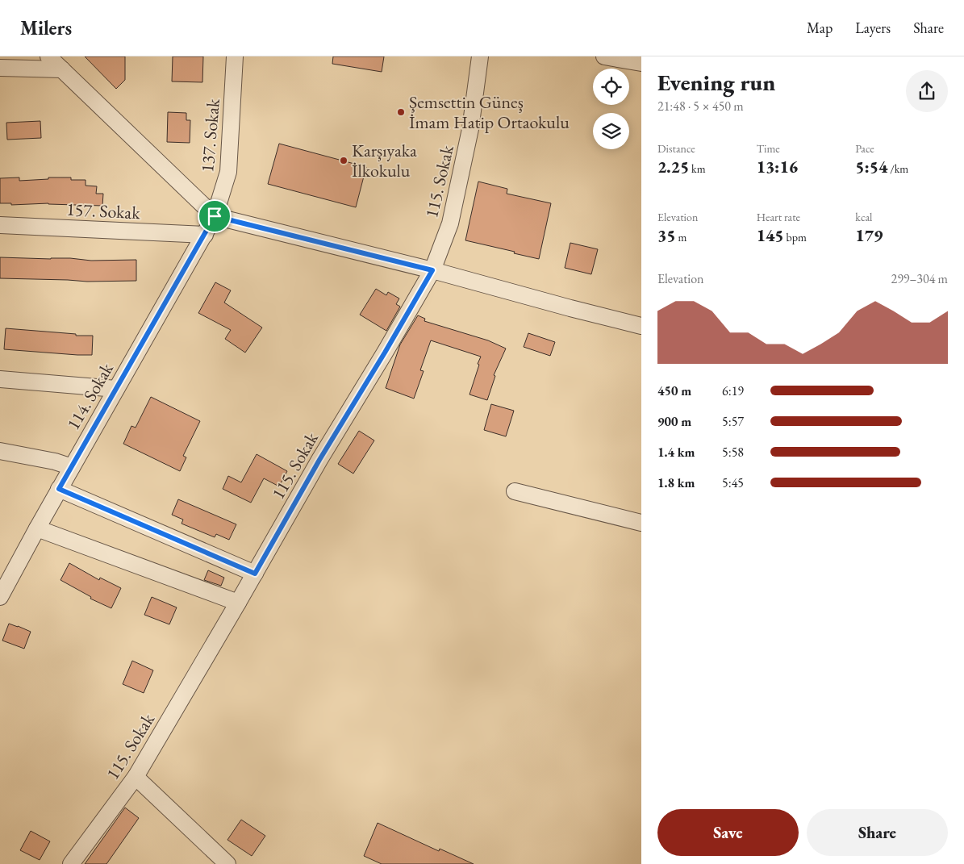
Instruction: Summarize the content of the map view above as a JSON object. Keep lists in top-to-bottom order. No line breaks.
{"streets":{"street":["137. Sokak","115. Sokak","157. Sokak","114. Sokak"]},"crossings":[["137. Sokak","114. Sokak"],["157. Sokak","114. Sokak"]],"places":["Şemsettin Güneş İmam Hatip Ortaokulu","Karşıyaka İlkokulu"],"page":{"header":"Milers","nav":["Map","Layers","Share"],"heading":["Evening run","21:48 · 5 × 450 m"],"stats":[["Distance","2.25 km"],["Time","13:16"],["Pace","5:54 /km"],["Elevation","35 m"],["Heart rate","145 bpm"],["kcal","179"]],"chart":["Elevation","299–304 m"],"list":[{"name":"450 m","note":"6:19"},{"name":"900 m","note":"5:57"},{"name":"1.4 km","note":"5:58"},{"name":"1.8 km","note":"5:45"}],"buttons":["Save","Share"]}}
